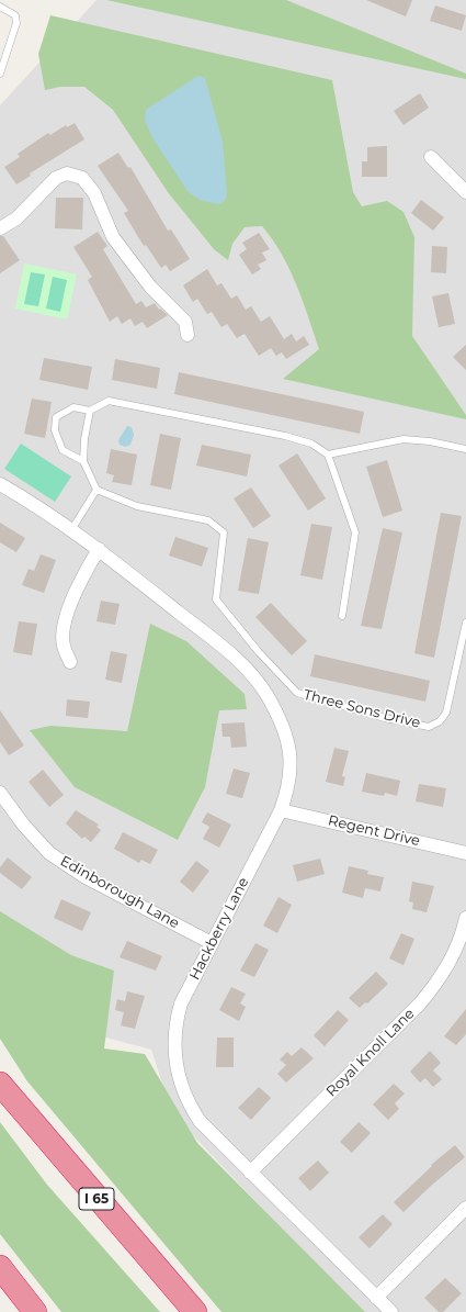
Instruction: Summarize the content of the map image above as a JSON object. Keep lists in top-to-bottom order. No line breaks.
{"streets":{"highway":["I 65"],"street":["Regent Drive","Edinborough Lane","Hackberry Lane","Royal Knoll Lane"],"lane":["Three Sons Drive"]},"crossings":[["Regent Drive","Hackberry Lane"],["Edinborough Lane","Hackberry Lane"],["Hackberry Lane","Royal Knoll Lane"]]}
